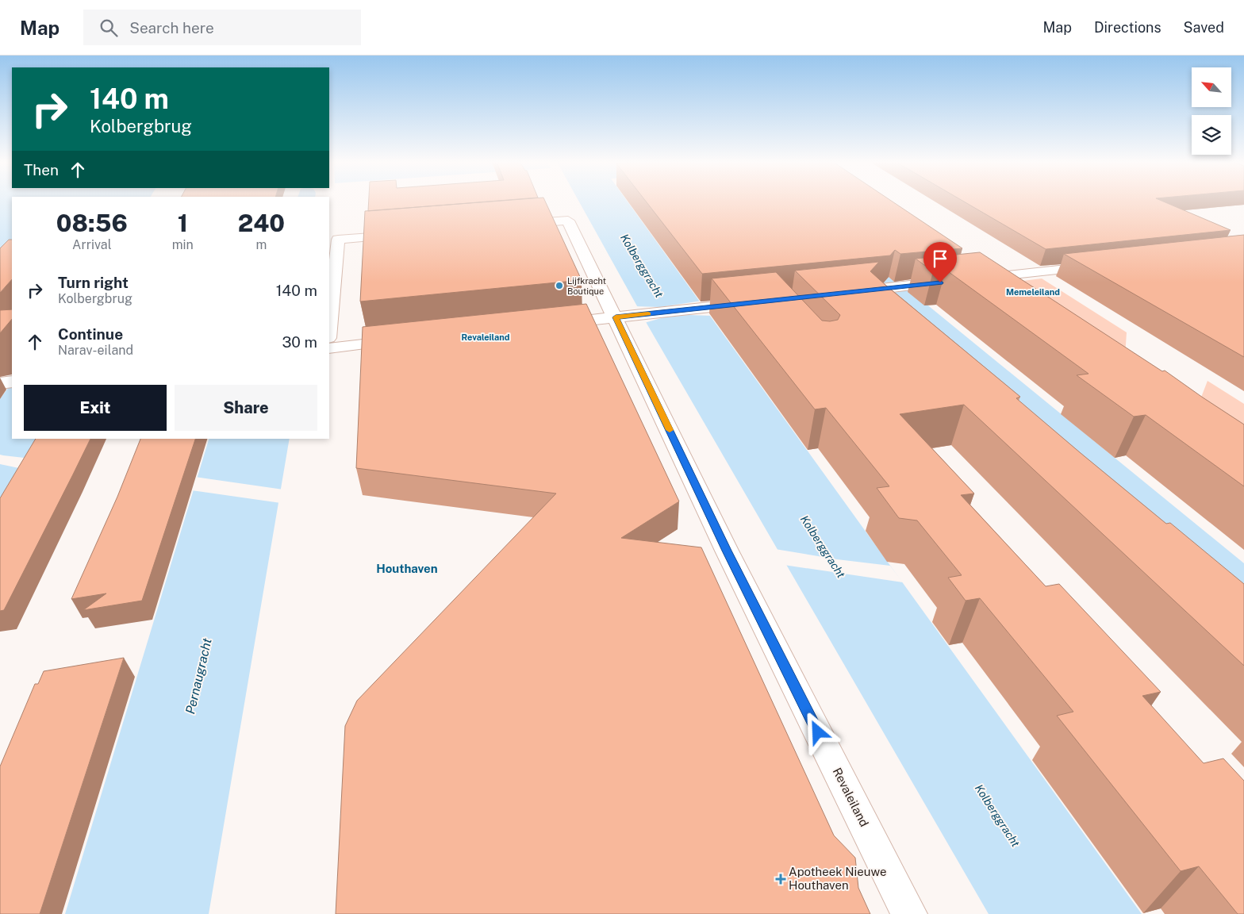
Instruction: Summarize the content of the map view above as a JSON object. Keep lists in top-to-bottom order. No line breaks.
{"streets":{"street":["Revaleiland"]},"districts":["Memeleiland","Revaleiland","Houthaven"],"water":["Kolberggracht","Pernaugracht"],"places":{"other":["Lijfkracht Boutique"],"health":["Apotheek Nieuwe Houthaven"]},"north":"top left","page":{"header":"Map","search":"Search here","nav":["Map","Directions","Saved"],"turn":["140 m","Kolbergbrug"],"then":"Then","eta":["08:56","Arrival","1","min","240","m"],"list":[{"name":"Turn right","note":"Kolbergbrug","value":"140 m"},{"name":"Continue","note":"Narav-eiland","value":"30 m"}],"buttons":["Exit","Share"]}}
